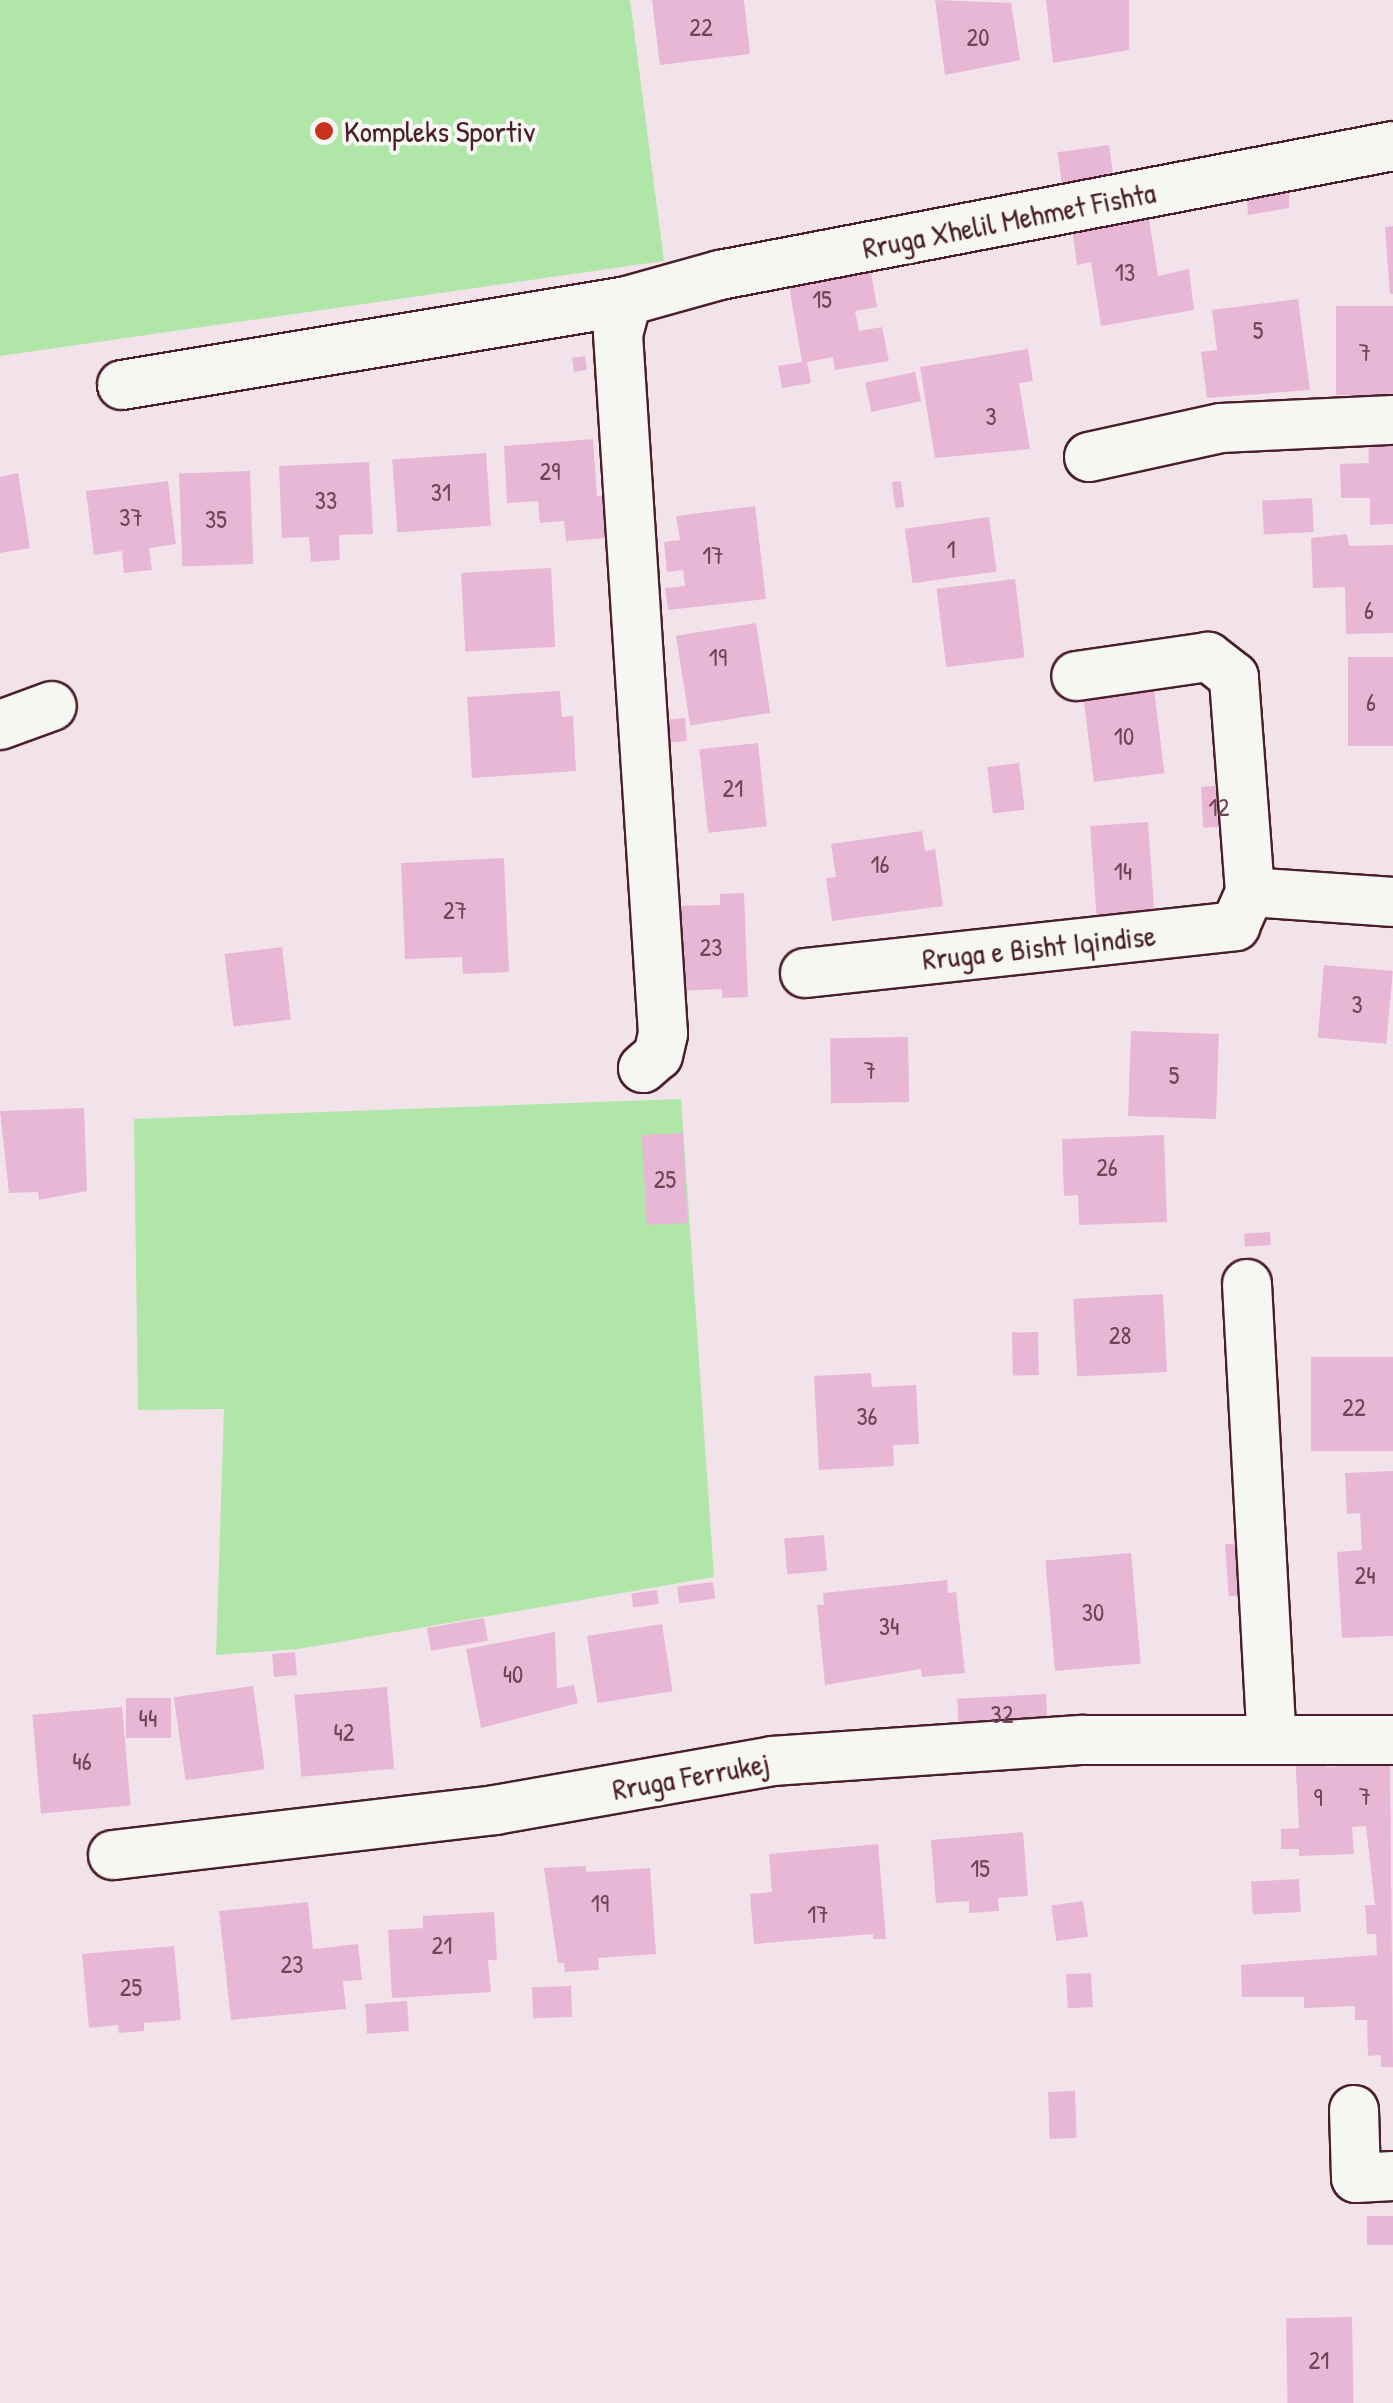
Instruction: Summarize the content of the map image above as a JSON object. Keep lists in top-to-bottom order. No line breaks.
{"streets":{"street":["Rruga Xhelil Mehmet Fishta","Rruga e Bisht Iqindise","Rruga Ferrukej"]},"places":["Kompleks Sportiv"],"house_numbers":["22","20","13","15","5","7","3","29","31","33","37","35","1","17","6","19","6","10","21","12","16","14","27","23","3","7","5","26","25","28","22","36","24","30","34","40","32","44","42","46","7","9","15","19","17","21","23","25","21"]}
